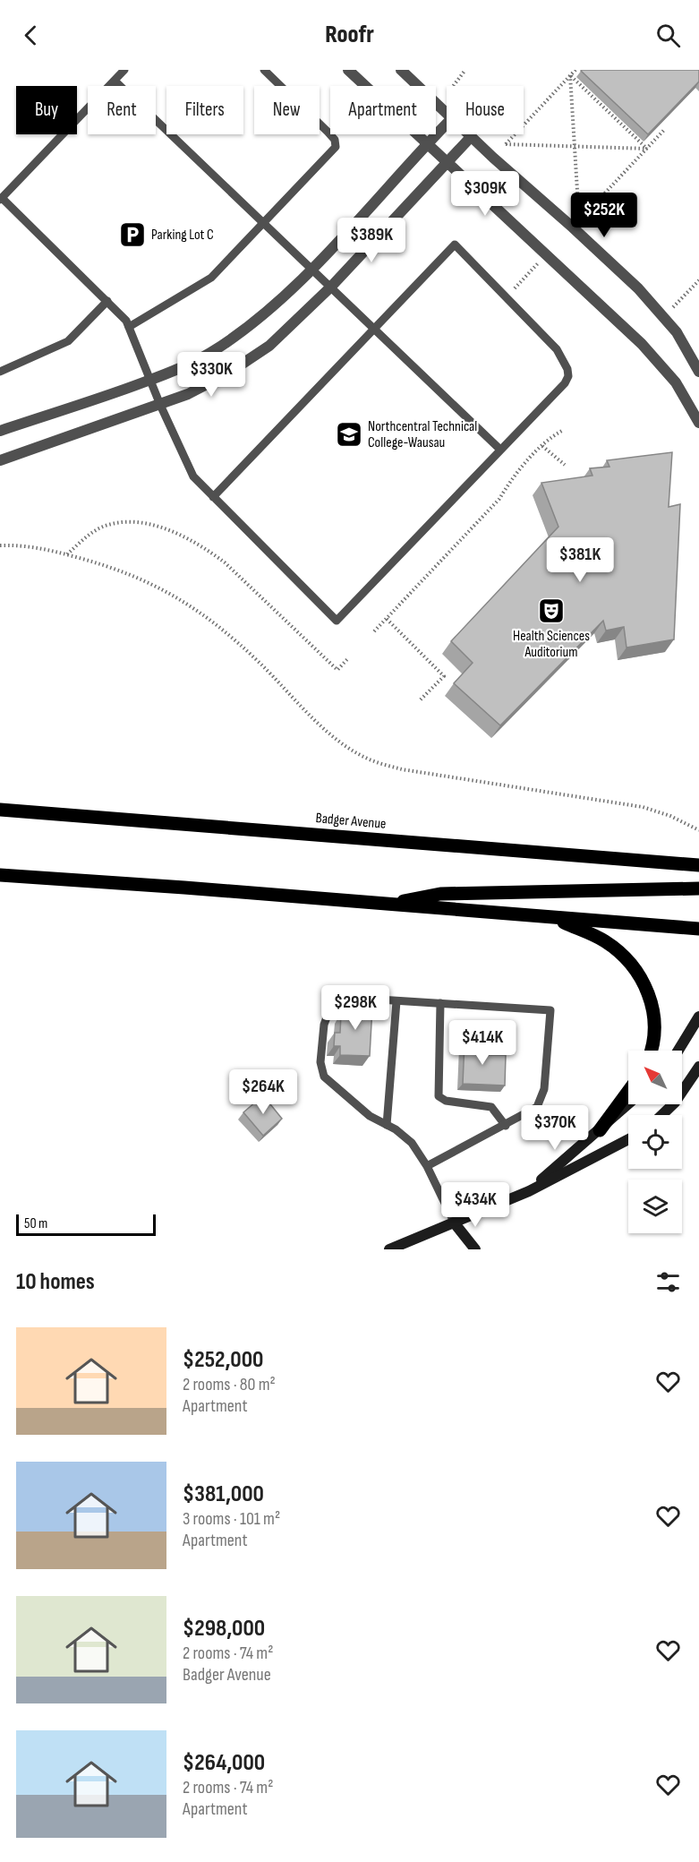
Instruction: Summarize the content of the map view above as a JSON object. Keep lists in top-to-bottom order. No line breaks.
{"streets":{"main road":["Badger Avenue"]},"places":{"parking":["Parking Lot C"],"school or university":["Northcentral Technical College-Wausau"],"theatre":["Health Sciences Auditorium"]},"scale_bar":"50 m","north":"top left","page":{"header":"Roofr","chip":["Buy","Rent","Filters","New","Apartment","House"],"price":["$309K","$252K","$389K","$330K","$381K","$298K","$414K","$264K","$370K","$434K"],"scale":"50 m","heading":"10 homes","list":[{"name":"$252,000","note":"2 rooms · 80 m² · Apartment"},{"name":"$381,000","note":"3 rooms · 101 m² · Apartment"},{"name":"$298,000","note":"2 rooms · 74 m² · Badger Avenue"},{"name":"$264,000","note":"2 rooms · 74 m² · Apartment"}]}}
